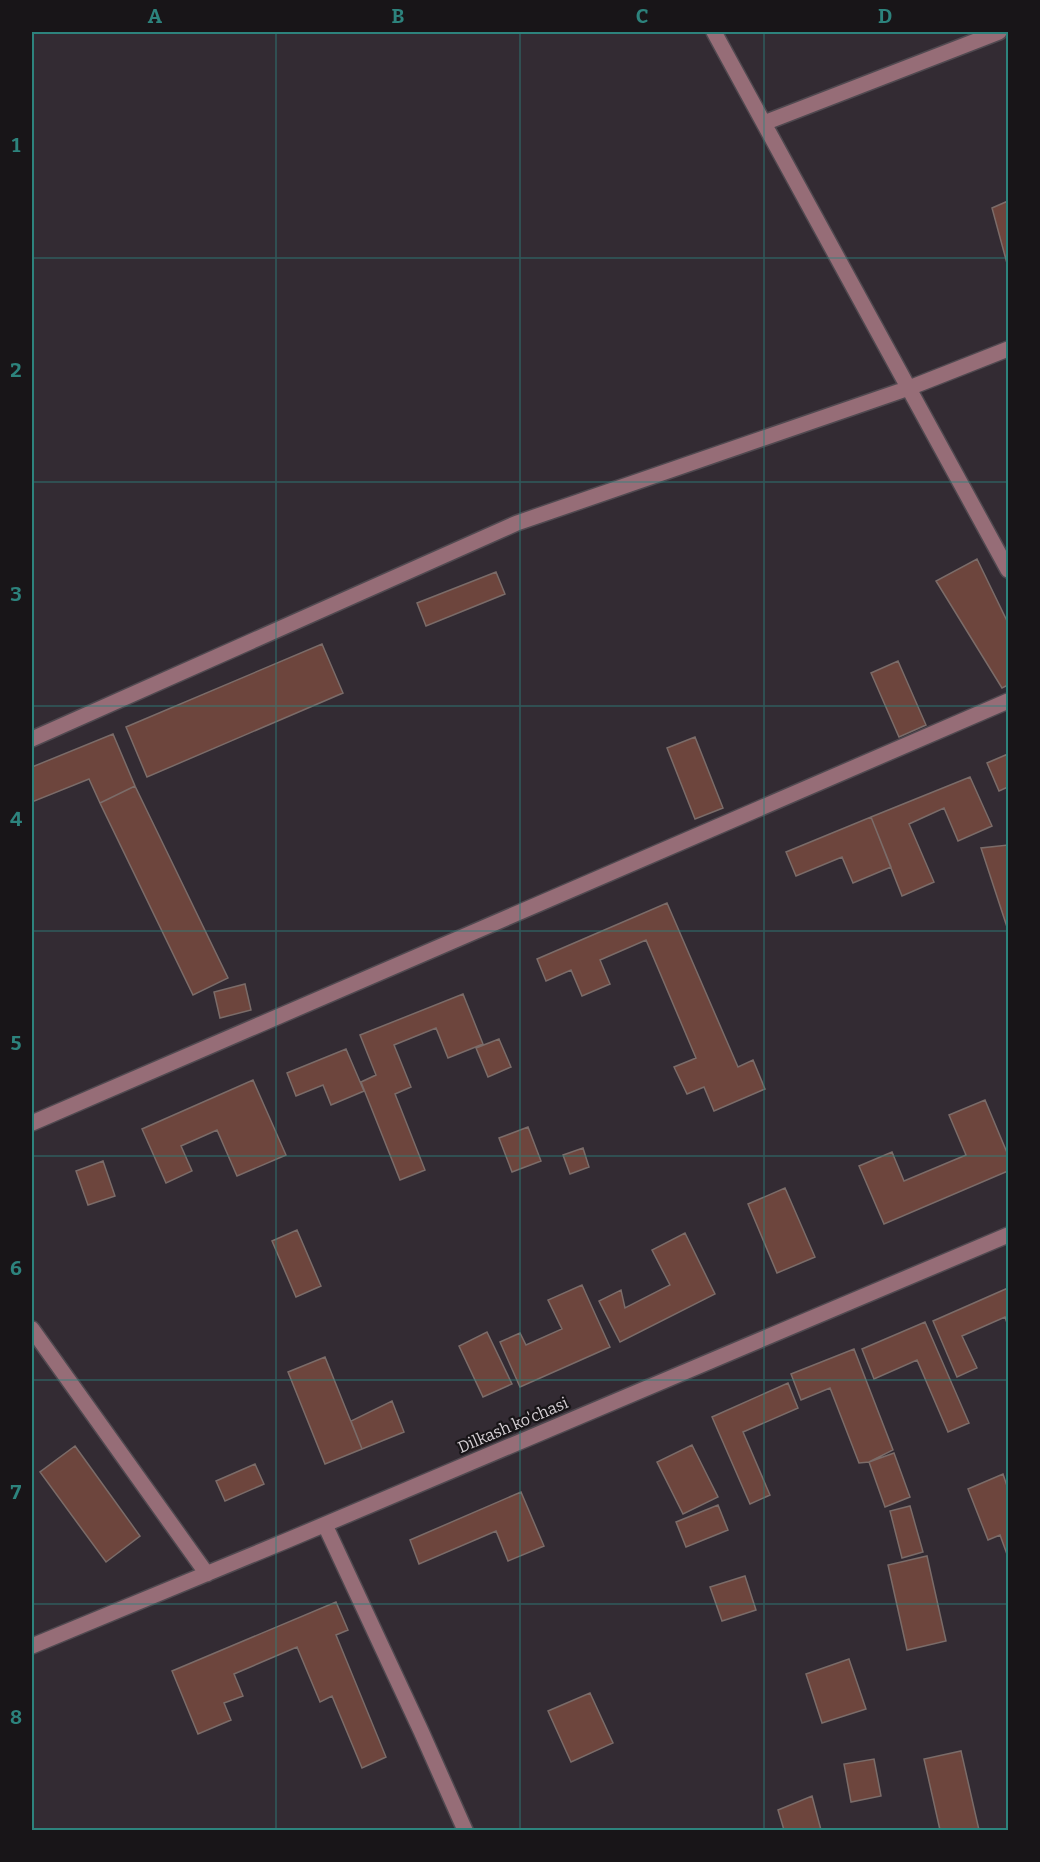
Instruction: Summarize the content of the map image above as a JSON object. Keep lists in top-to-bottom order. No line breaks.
{"streets":{"street":["Dilkash ko'chasi"]},"grid":{"columns":["A","B","C","D"],"rows":["1","2","3","4","5","6","7","8"]}}
